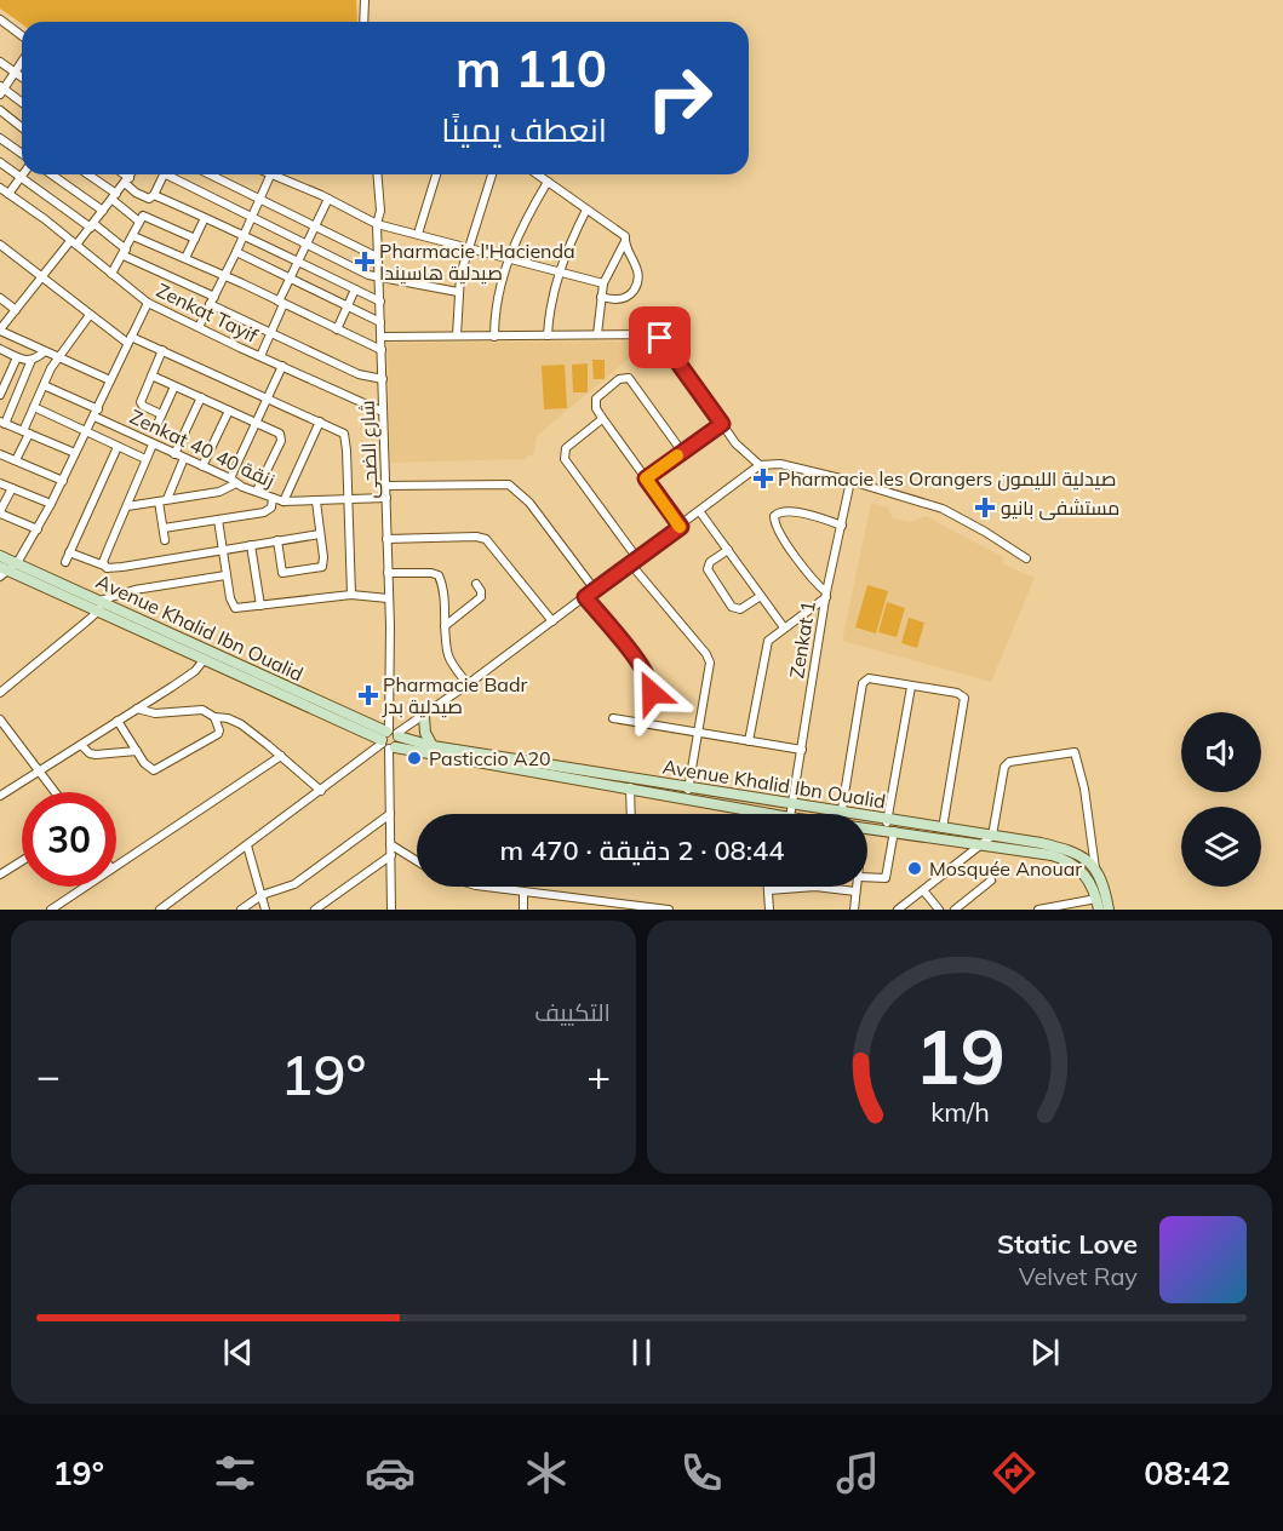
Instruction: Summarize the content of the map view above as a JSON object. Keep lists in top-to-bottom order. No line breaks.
{"streets":{"main road":["Avenue Khalid Ibn Oualid"],"street":["Zenkat Tayif","Zenkat 40 زنقة 40","شارع الضحى","Zenkat 1"]},"crossings":[["Zenkat Tayif","شارع الضحى"],["Zenkat 40 زنقة 40","شارع الضحى"],["شارع الضحى","Avenue Khalid Ibn Oualid"],["Avenue Khalid Ibn Oualid","Zenkat 1"]],"places":{"health":["Pharmacie l'Hacienda صيدلية هاسيندا","Pharmacie les Orangers صيدلية الليمون","مستشفى بانيو","Pharmacie Badr صيدلية بدر"],"other":["Pasticcio A20","Mosquée Anouar"]},"page":{"turn":["110 m","انعطف يمينًا"],"limit":"30","trip":"08:44 · 2 دقيقة · 470 m","tile":"التكييف","heat":["−","19°","+"],"song":["Static Love","Velvet Ray"],"tabs":["08:42","19°"],"gauge":["19","km/h"]}}
